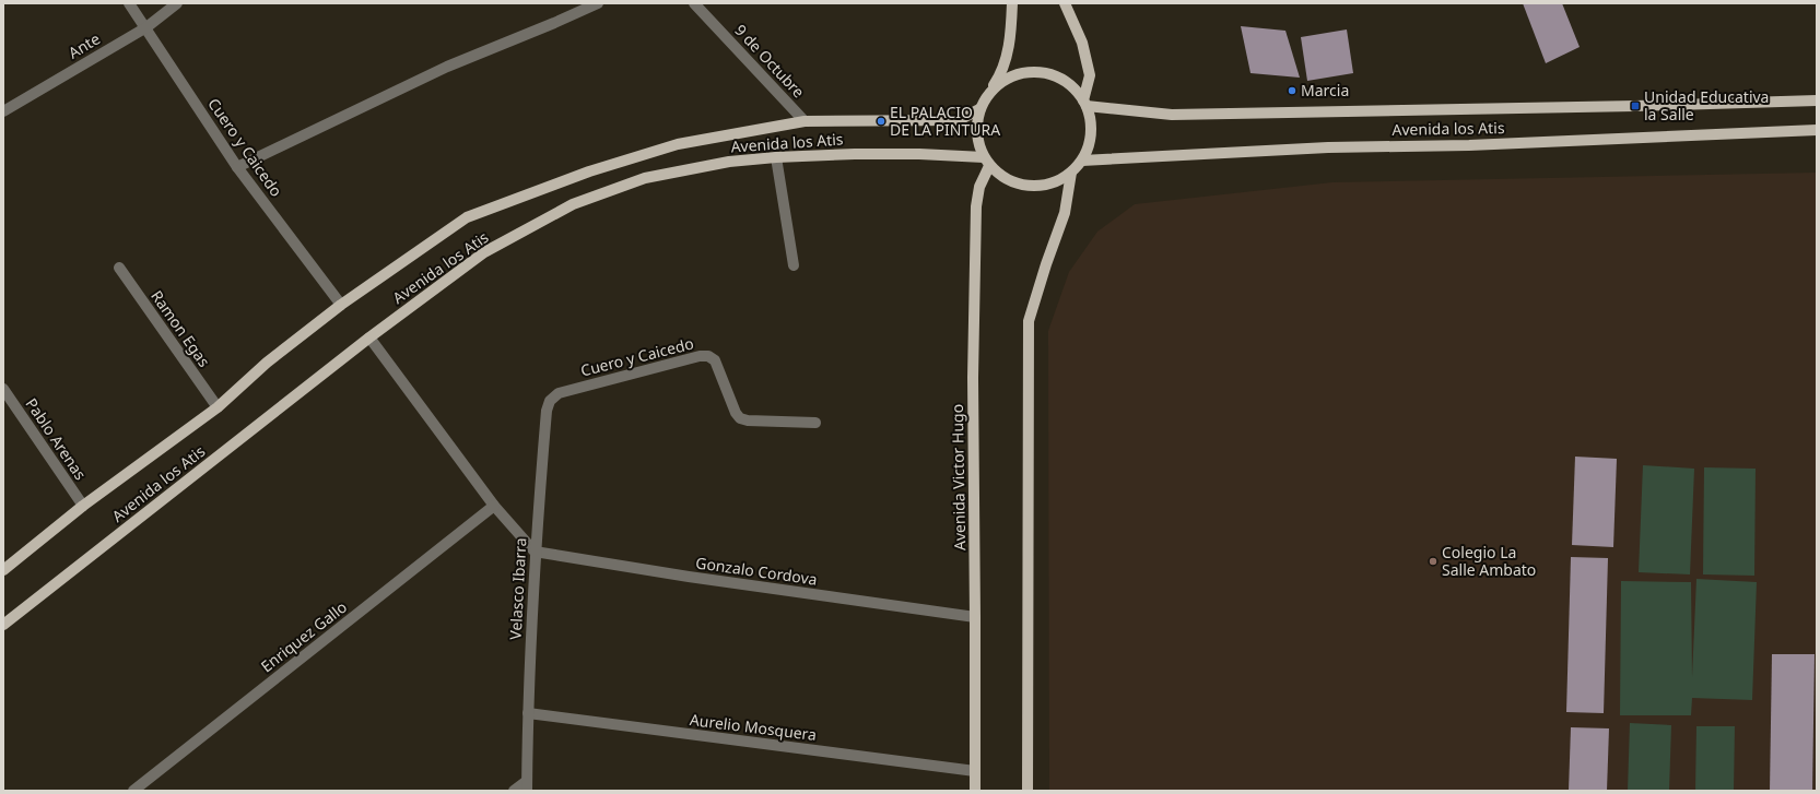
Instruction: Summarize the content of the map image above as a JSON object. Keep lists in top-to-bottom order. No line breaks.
{"streets":{"main road":["Avenida los Atis","Avenida Victor Hugo"],"street":["Ante","9 de Octubre","Cuero y Caicedo","Ramon Egas","Pablo Arenas","Gonzalo Cordova","Velasco Ibarra","Enriquez Gallo","Aurelio Mosquera"]},"crossings":[["Ante","Cuero y Caicedo"],["9 de Octubre","Avenida los Atis"],["Avenida los Atis","Cuero y Caicedo"],["Avenida los Atis","Ramon Egas"],["Avenida los Atis","Pablo Arenas"],["Avenida los Atis","Avenida Victor Hugo"],["Cuero y Caicedo","Velasco Ibarra"],["Avenida Victor Hugo","Gonzalo Cordova"],["Avenida Victor Hugo","Aurelio Mosquera"],["Gonzalo Cordova","Velasco Ibarra"],["Velasco Ibarra","Aurelio Mosquera"]],"places":{"other":["Marcia","EL PALACIO DE LA PINTURA","Colegio La Salle Ambato"],"transit":["Unidad Educativa la Salle"]}}
